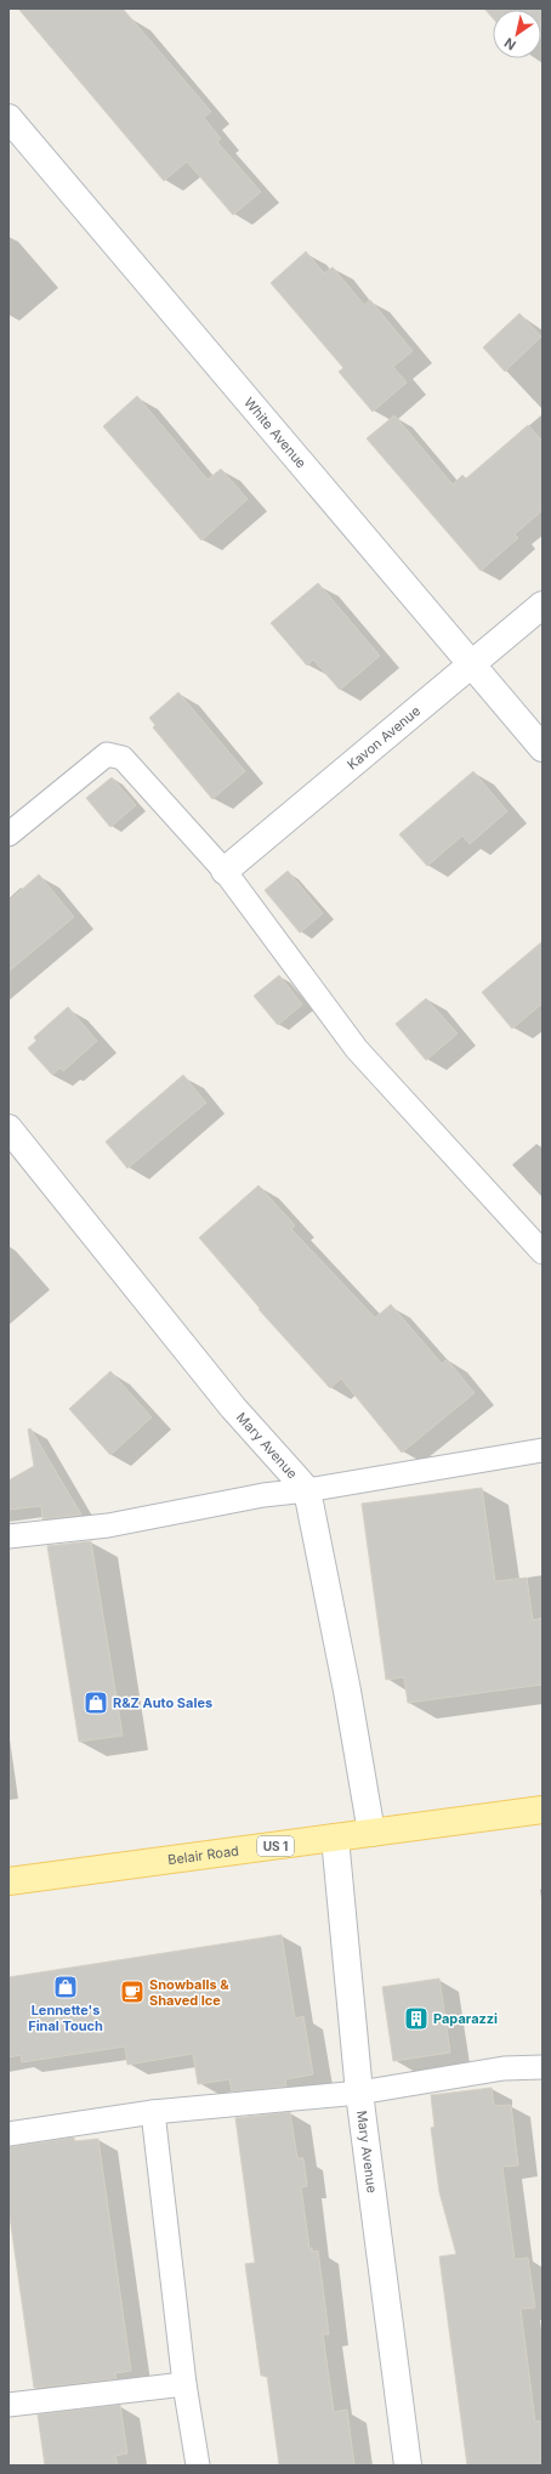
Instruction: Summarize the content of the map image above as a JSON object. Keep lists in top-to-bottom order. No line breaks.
{"streets":{"main road":["US 1","Belair Road"],"street":["White Avenue","Kavon Avenue","Mary Avenue"]},"crossings":[["White Avenue","Kavon Avenue"],["Mary Avenue","Belair Road"]],"places":{"shop":["R&Z Auto Sales","Lennette's Final Touch"],"cafe":["Snowballs & Shaved Ice"],"building":["Paparazzi"]},"north":"bottom left"}
